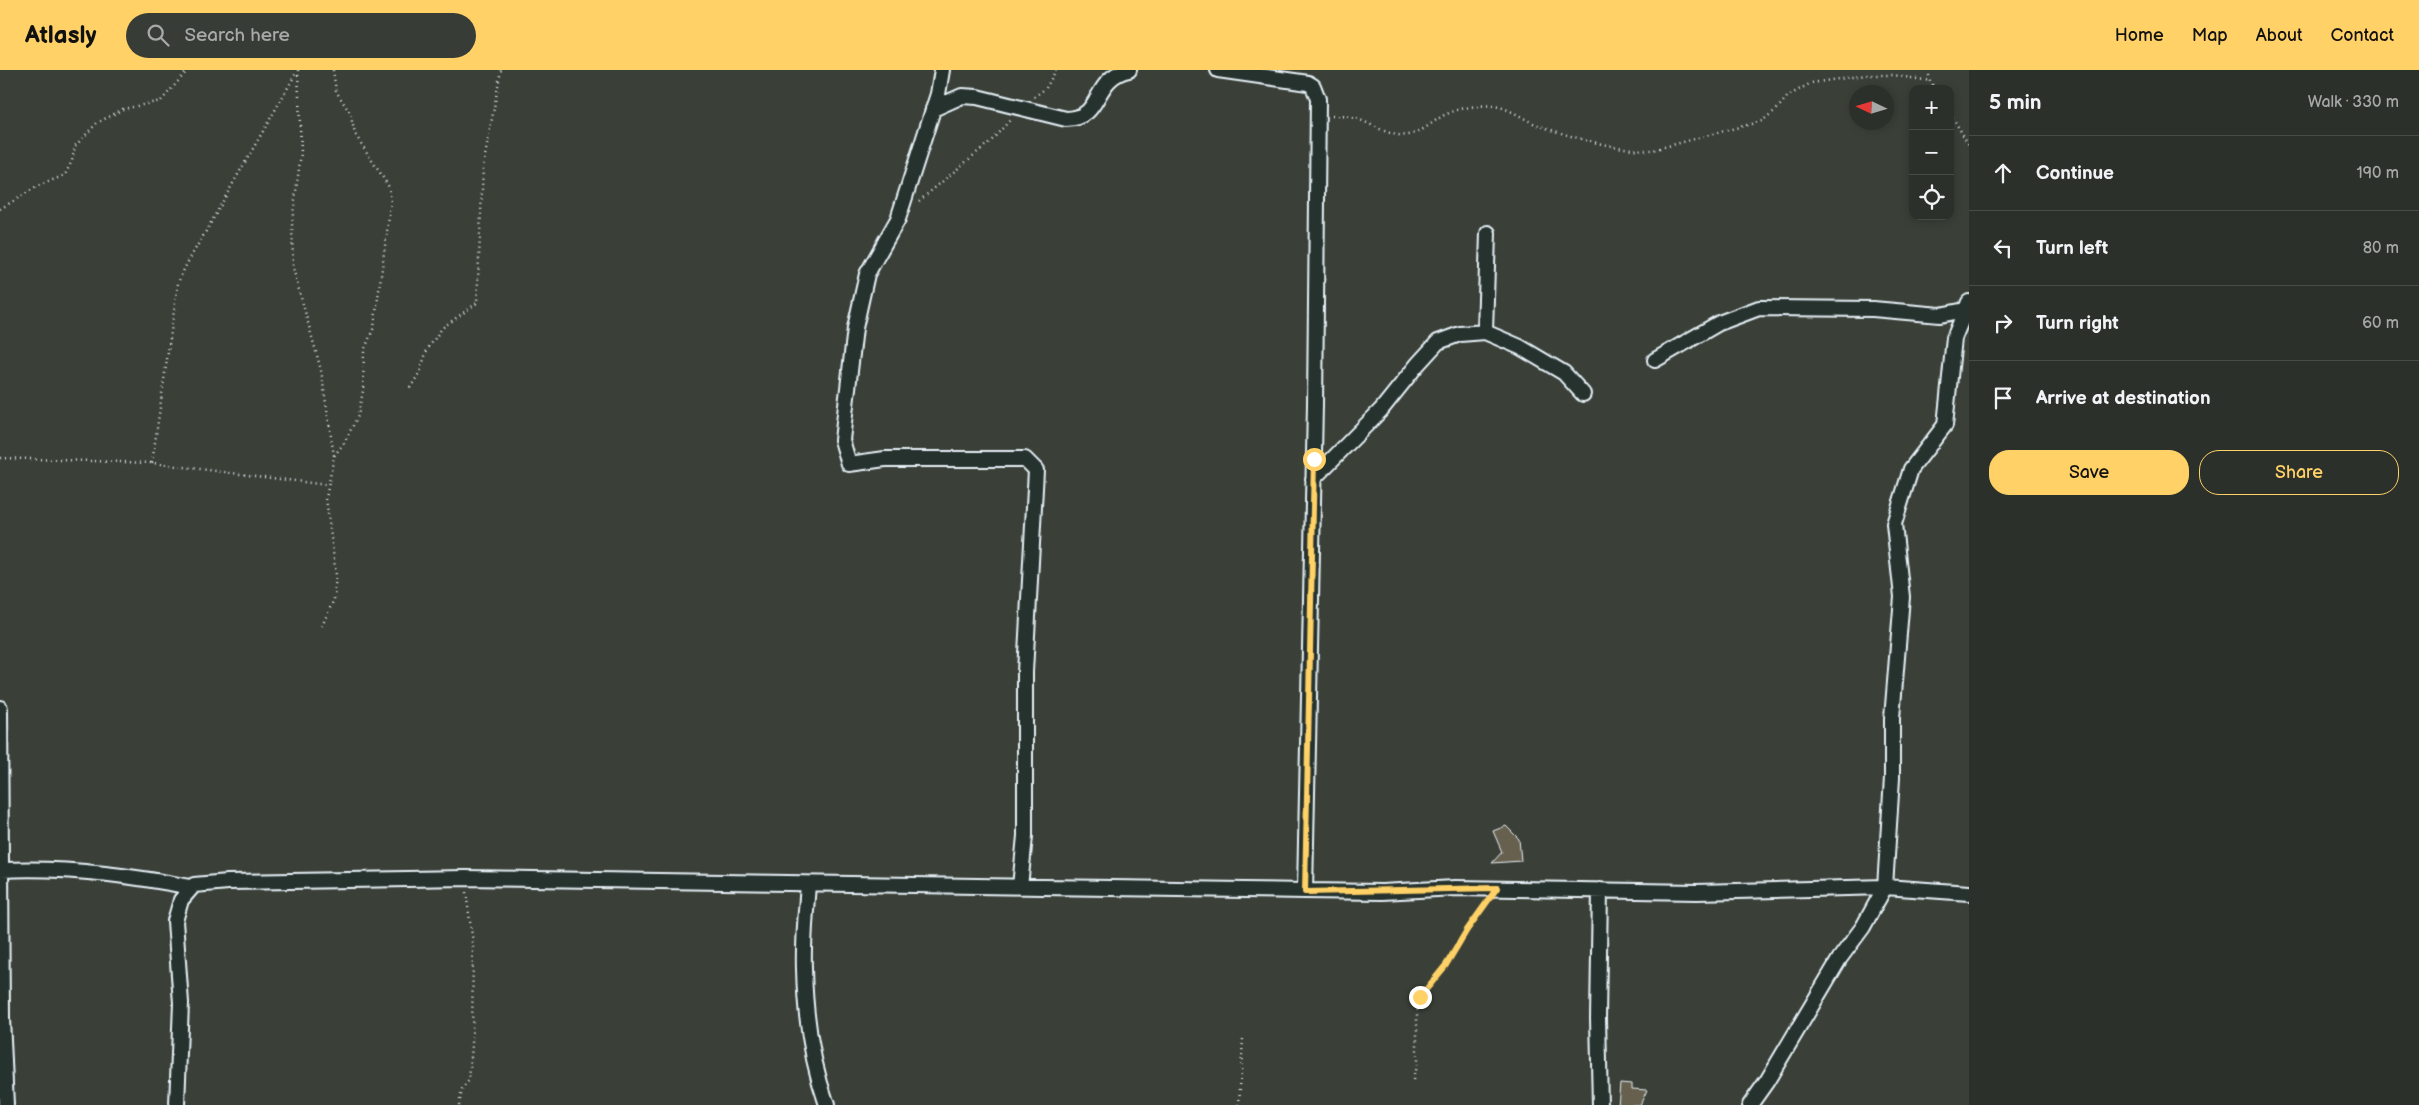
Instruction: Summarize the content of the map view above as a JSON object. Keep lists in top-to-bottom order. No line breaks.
{"north":"left","page":{"header":"Atlasly","search":"Search here","nav":["Home","Map","About","Contact"],"heading":["5 min","Walk · 330 m"],"map_buttons":["+","−"],"list":[["Continue","190 m"],["Turn left","80 m"],["Turn right","60 m"],"Arrive at destination"],"buttons":["Save","Share"]}}
